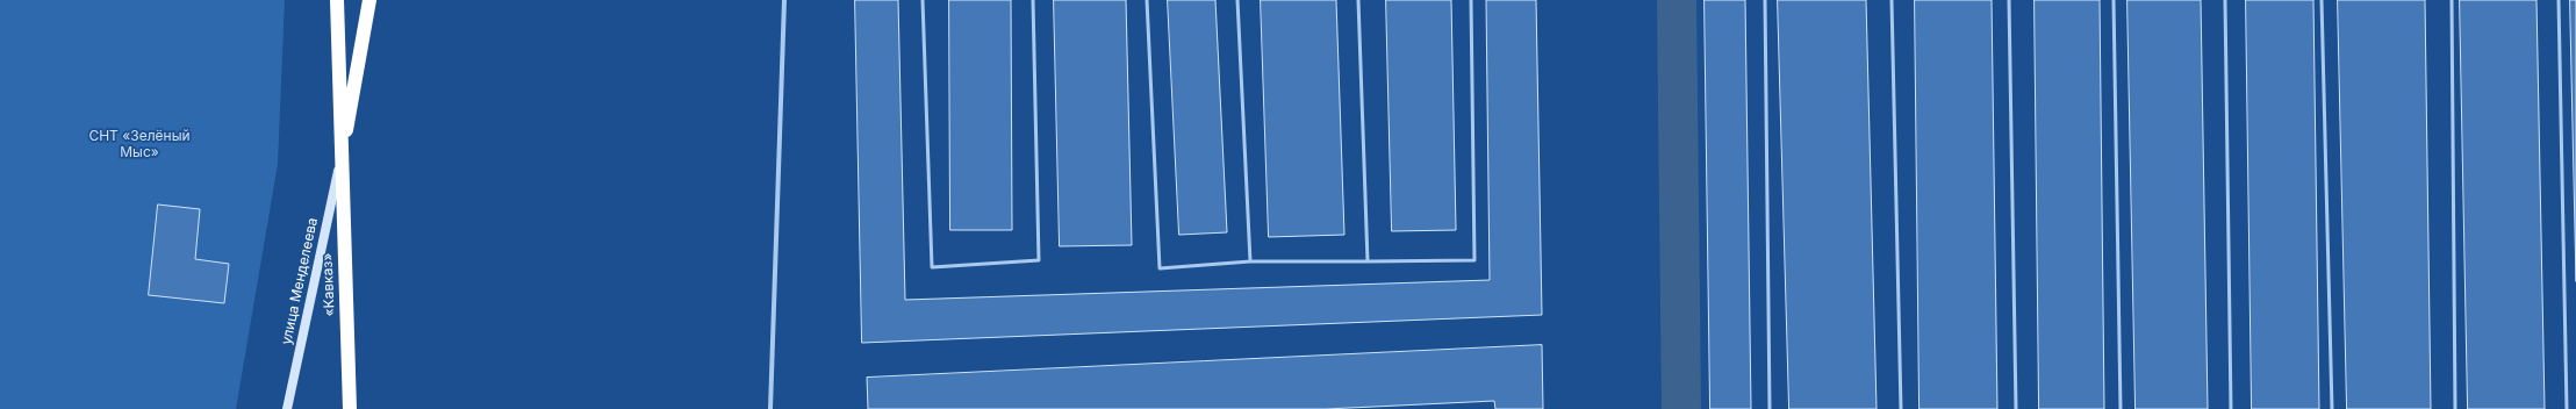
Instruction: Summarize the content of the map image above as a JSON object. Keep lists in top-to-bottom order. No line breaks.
{"streets":{"highway":["«Кавказ»"],"main road":["улица Менделеева"]},"crossings":[["улица Менделеева","«Кавказ»"]],"parks":["СНТ «Зелёный Мыс»"]}
